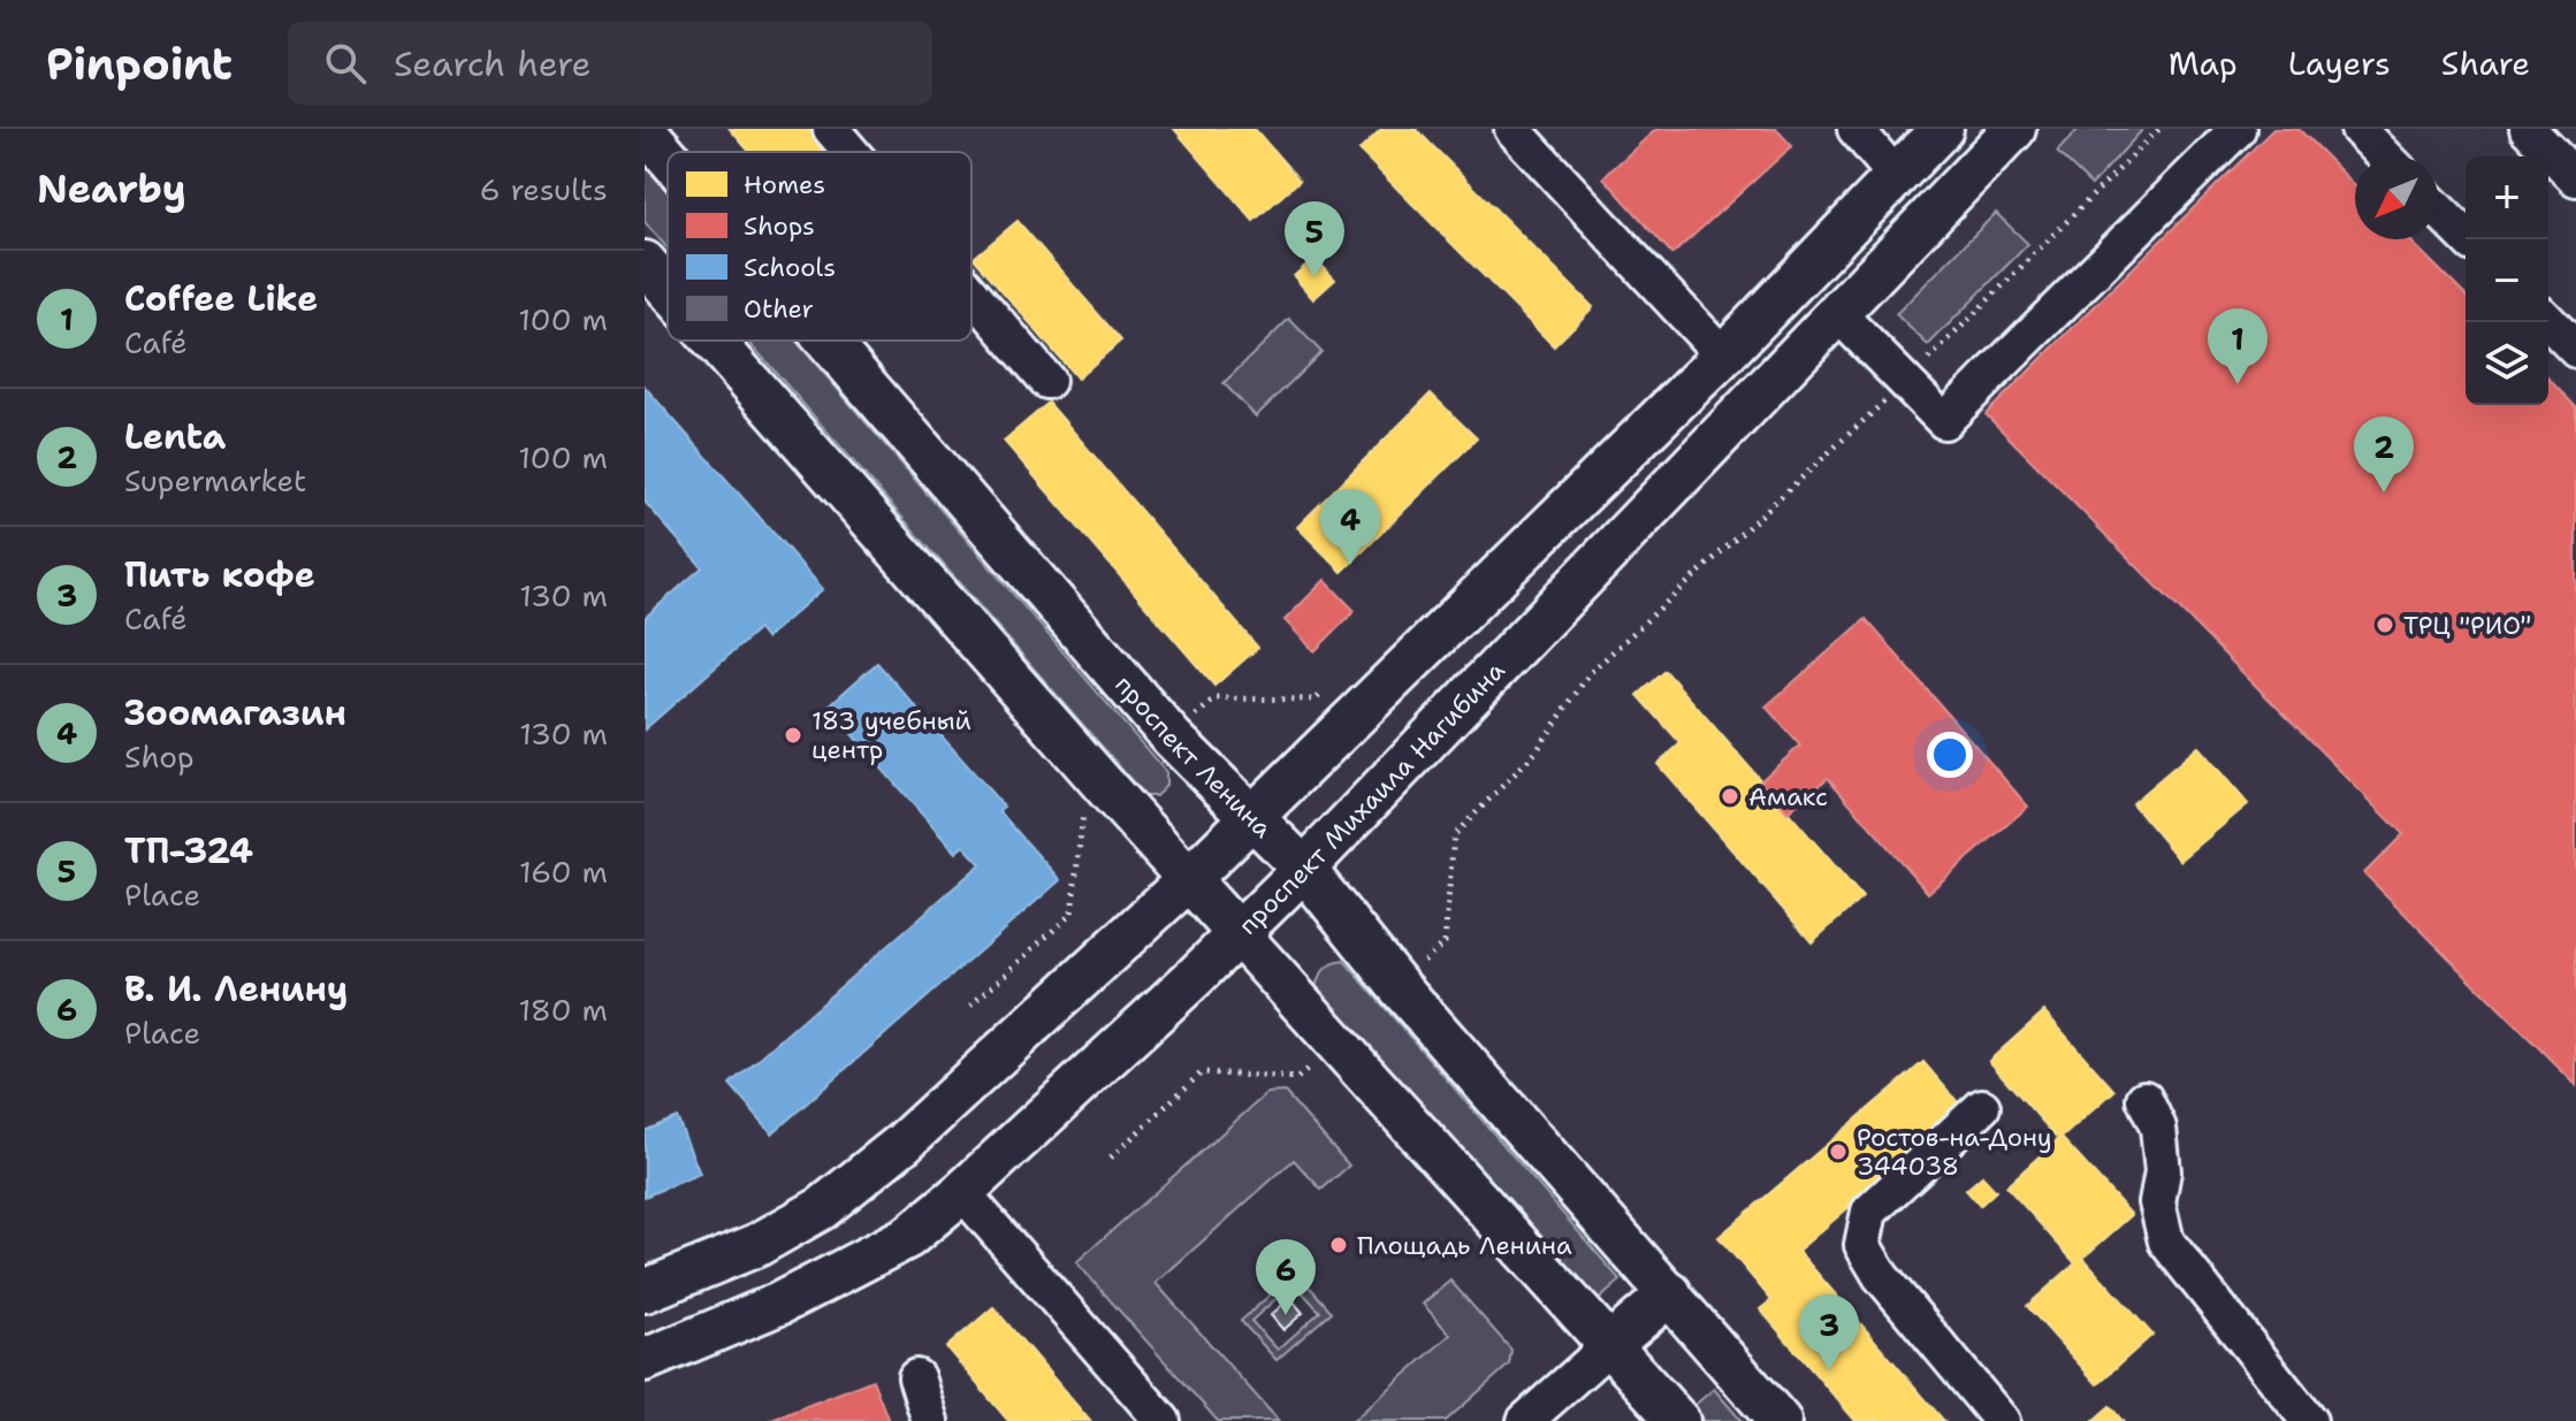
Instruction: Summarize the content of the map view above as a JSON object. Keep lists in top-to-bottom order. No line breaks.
{"streets":{"main road":["проспект Ленина","проспект Михаила Нагибина"]},"crossings":[["проспект Ленина","проспект Михаила Нагибина"]],"places":["ТРЦ \"РИО\"","183 учебный центр","Амакс","Ростов-на-Дону 344038","Площадь Ленина"],"legend":["Homes","Shops","Schools","Other"],"north":"bottom left","page":{"header":"Pinpoint","search":"Search here","nav":["Map","Layers","Share"],"heading":["Nearby","6 results"],"map_buttons":["+","−"],"pins":["5","1","2","4","6","3"],"list":[{"mark":"1","name":"Coffee Like","note":"Café","value":"100 m"},{"mark":"2","name":"Lenta","note":"Supermarket","value":"100 m"},{"mark":"3","name":"Пить кофе","note":"Café","value":"130 m"},{"mark":"4","name":"Зоомагазин","note":"Shop","value":"130 m"},{"mark":"5","name":"ТП-324","note":"Place","value":"160 m"},{"mark":"6","name":"В. И. Ленину","note":"Place","value":"180 m"}]}}
